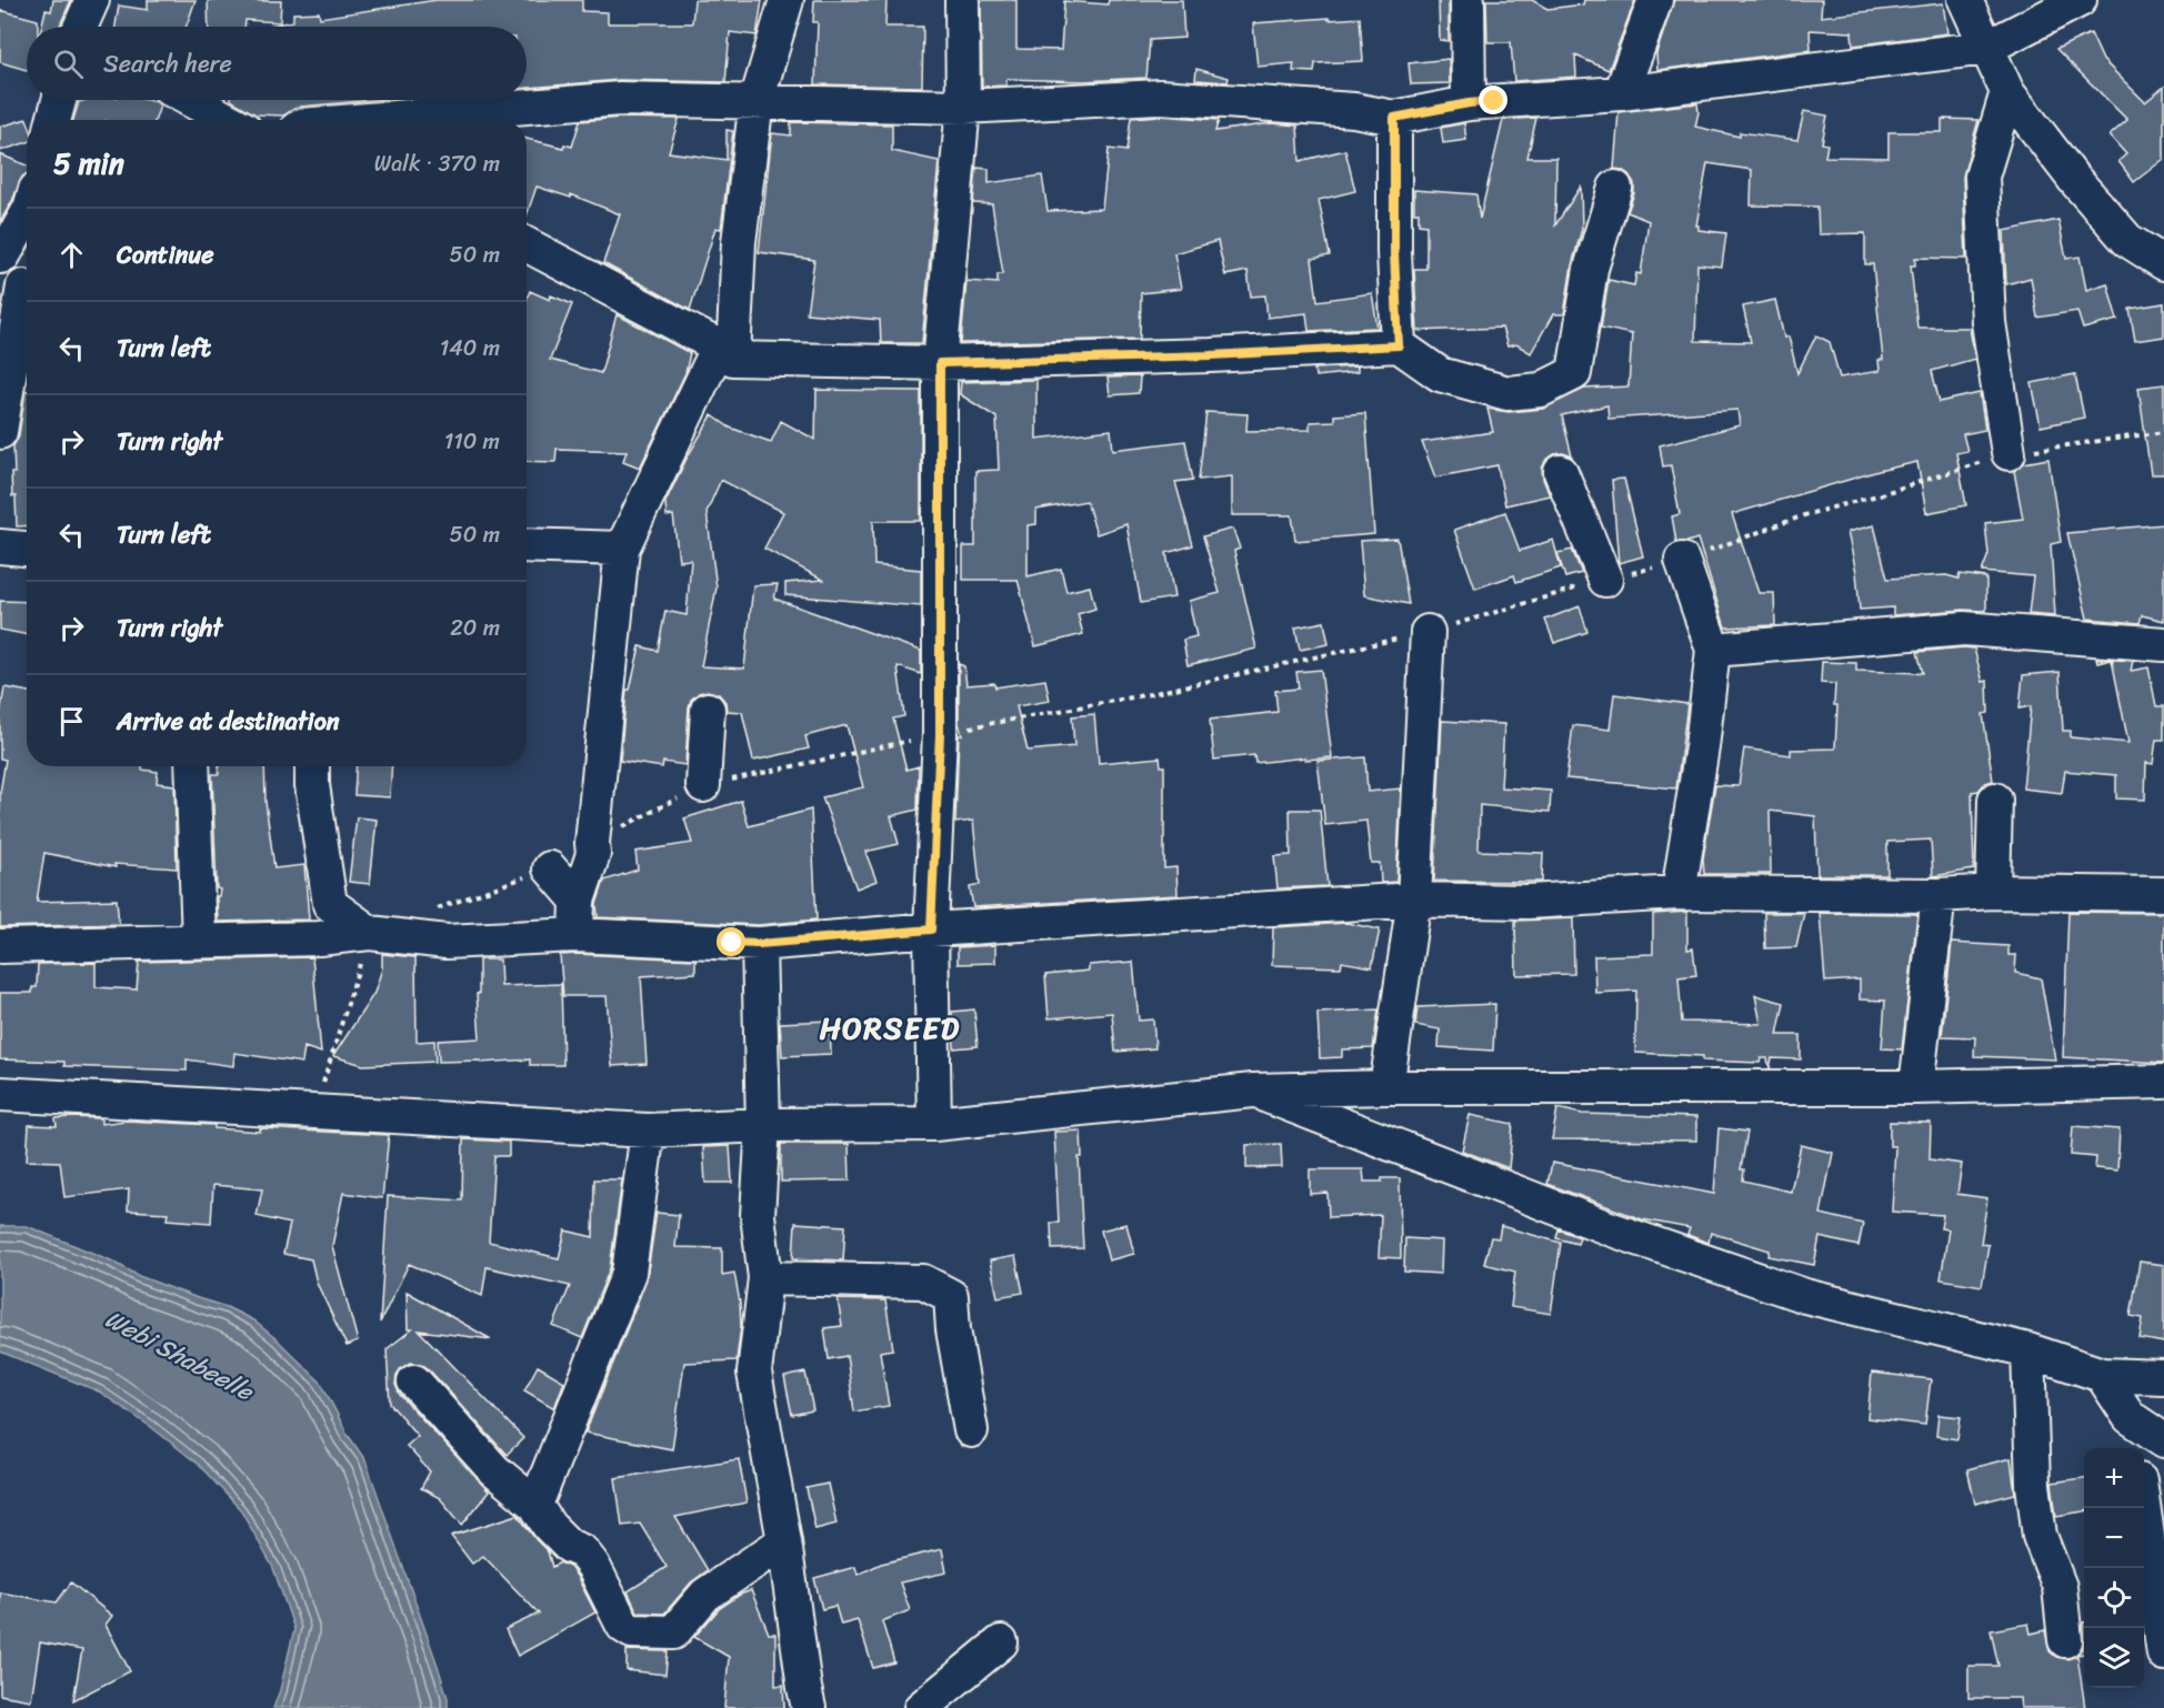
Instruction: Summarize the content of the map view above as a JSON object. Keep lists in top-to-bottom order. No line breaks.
{"districts":["HORSEED"],"water":["Webi Shabeelle"],"page":{"search":"Search here","heading":["5 min","Walk · 370 m"],"list":[["Continue","50 m"],["Turn left","140 m"],["Turn right","110 m"],["Turn left","50 m"],["Turn right","20 m"],"Arrive at destination"],"map_buttons":["+","−"]}}
